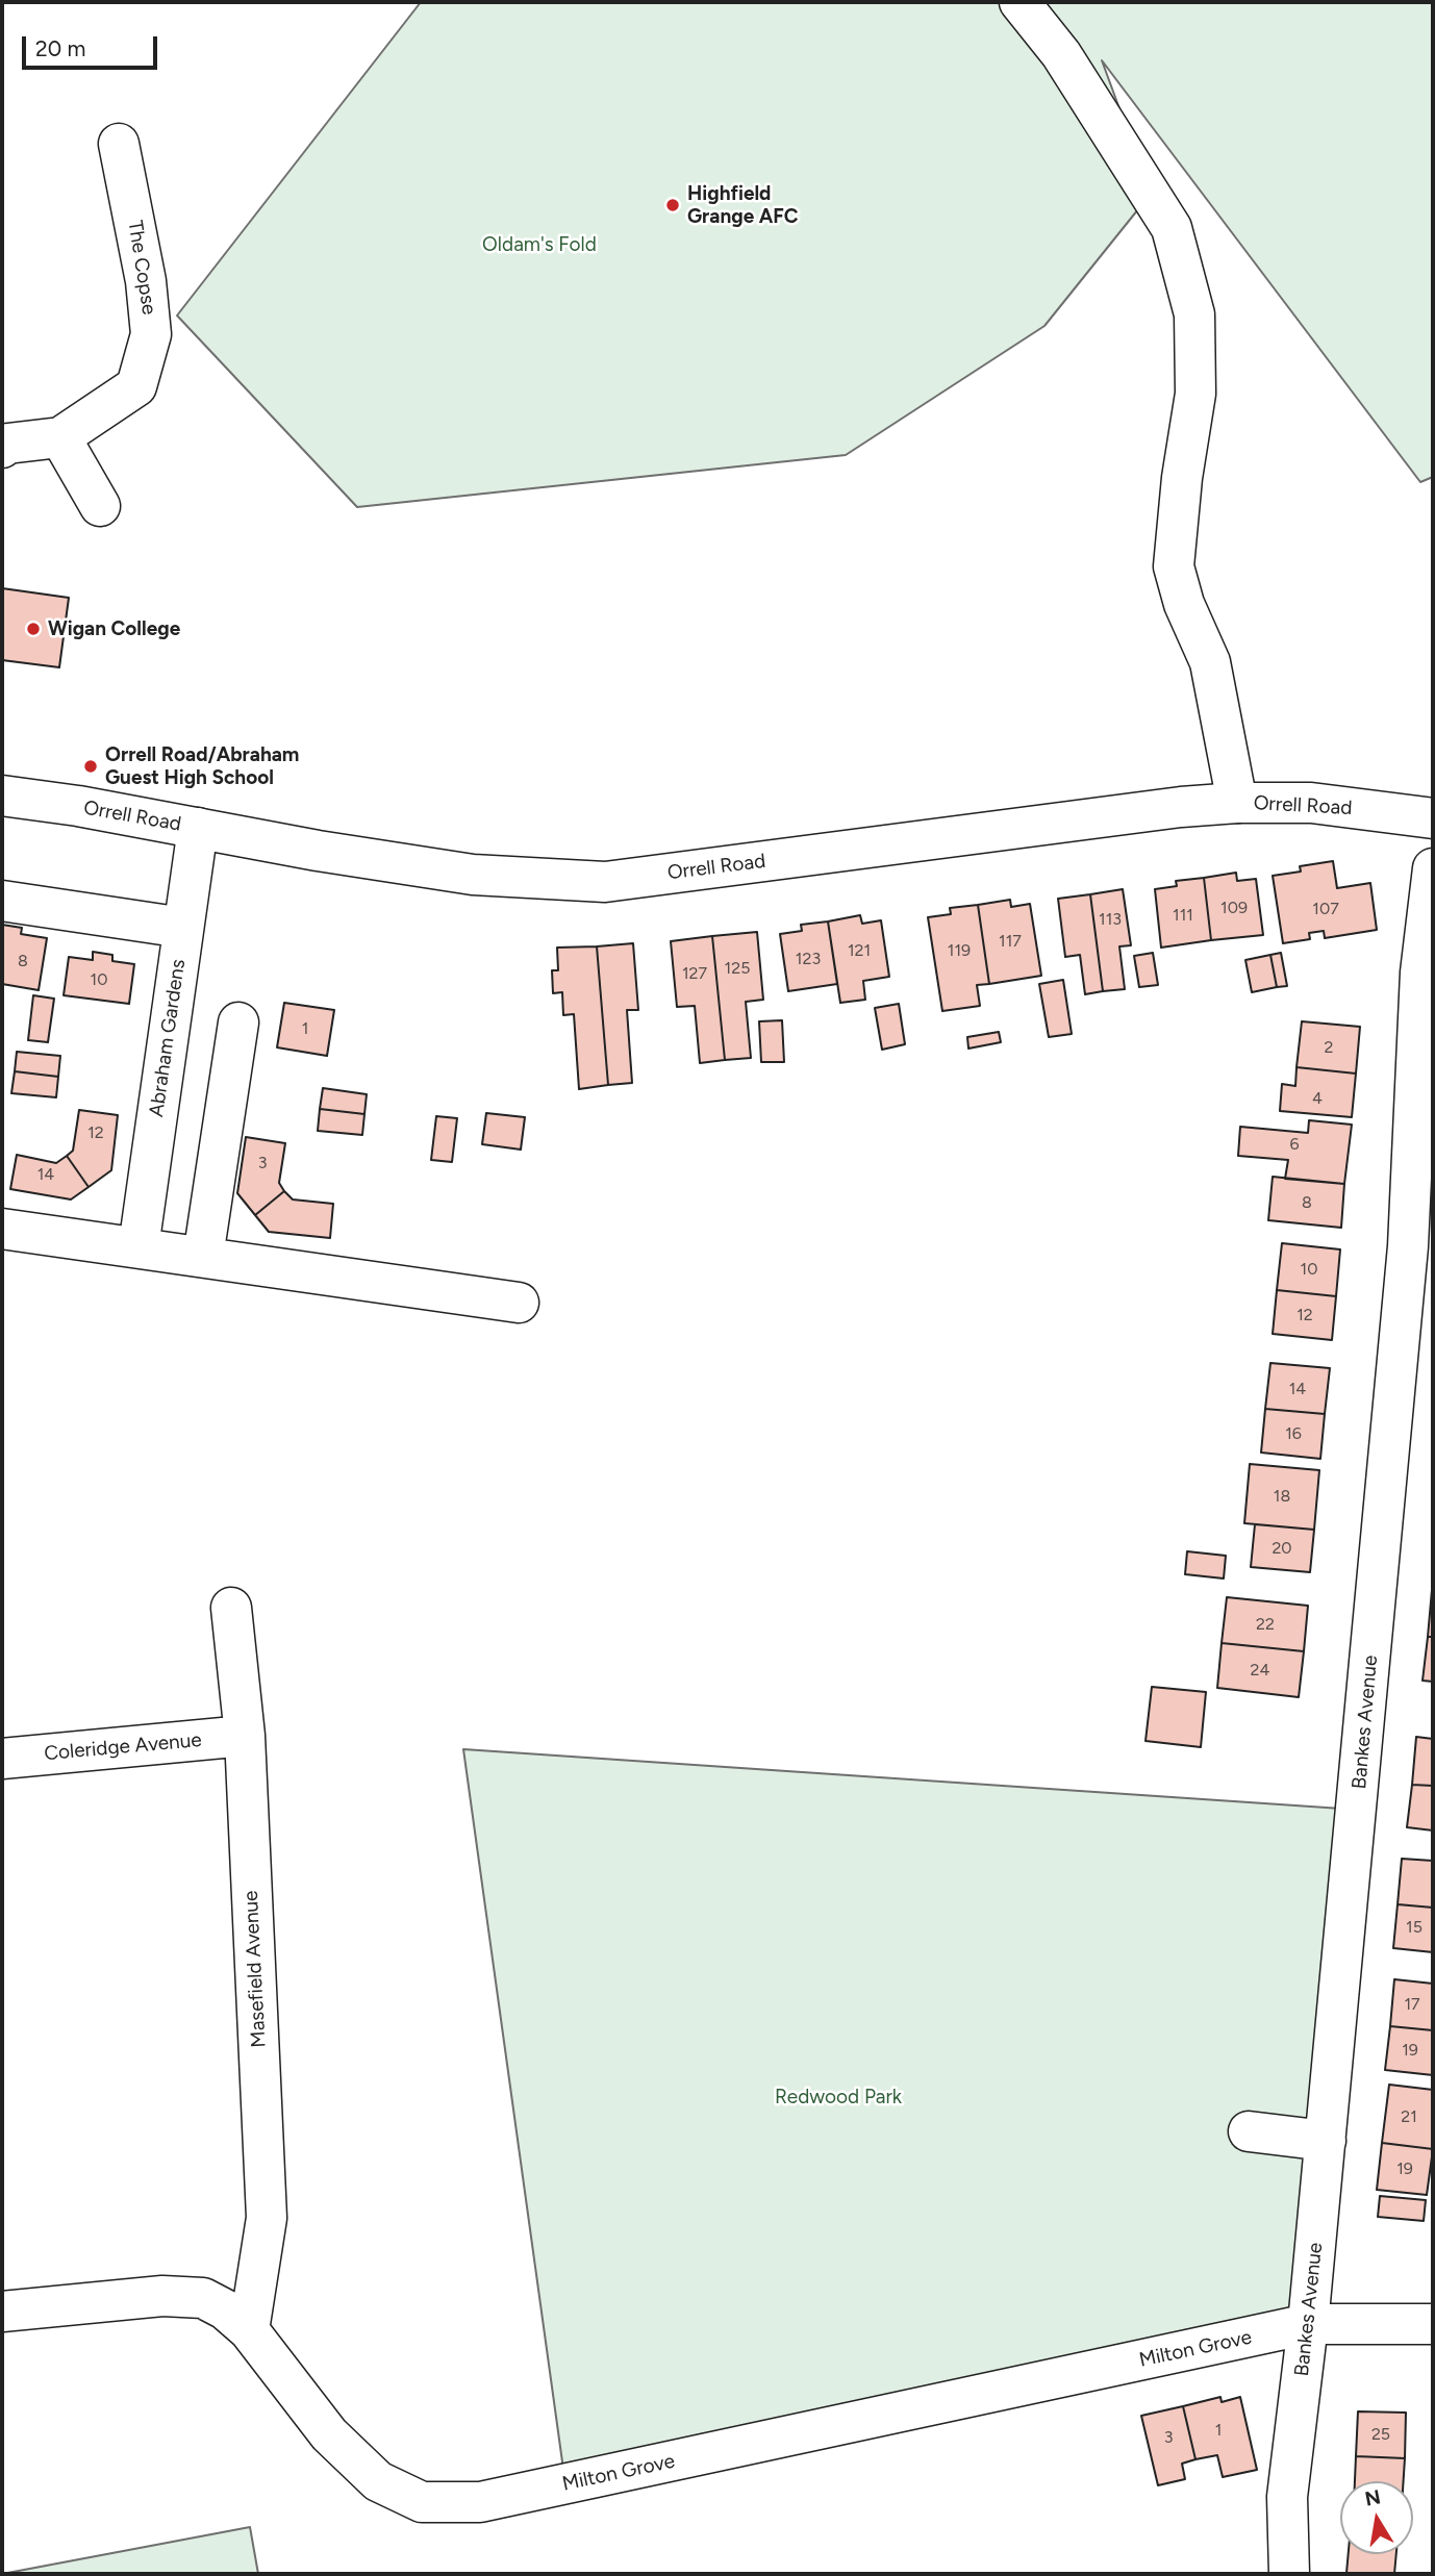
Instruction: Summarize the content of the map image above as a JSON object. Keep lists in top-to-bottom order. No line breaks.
{"streets":{"main road":["The Copse","Orrell Road","Abraham Gardens","Bankes Avenue","Coleridge Avenue","Masefield Avenue","Milton Grove"]},"crossings":[["Orrell Road","Abraham Gardens"],["Bankes Avenue","Milton Grove"],["Coleridge Avenue","Masefield Avenue"],["Masefield Avenue","Milton Grove"]],"parks":["Oldam's Fold","Redwood Park"],"places":["Highfield Grange AFC","Wigan College","Orrell Road/Abraham Guest High School"],"house_numbers":["109","107","111","113","117","121","119","123","8","125","127","10","1","2","4","12","6","3","14","8","10","12","14","16","18","20","22","24","15","17","19","21","19","1","25","3"],"scale_bar":"20 m","north":"top"}
